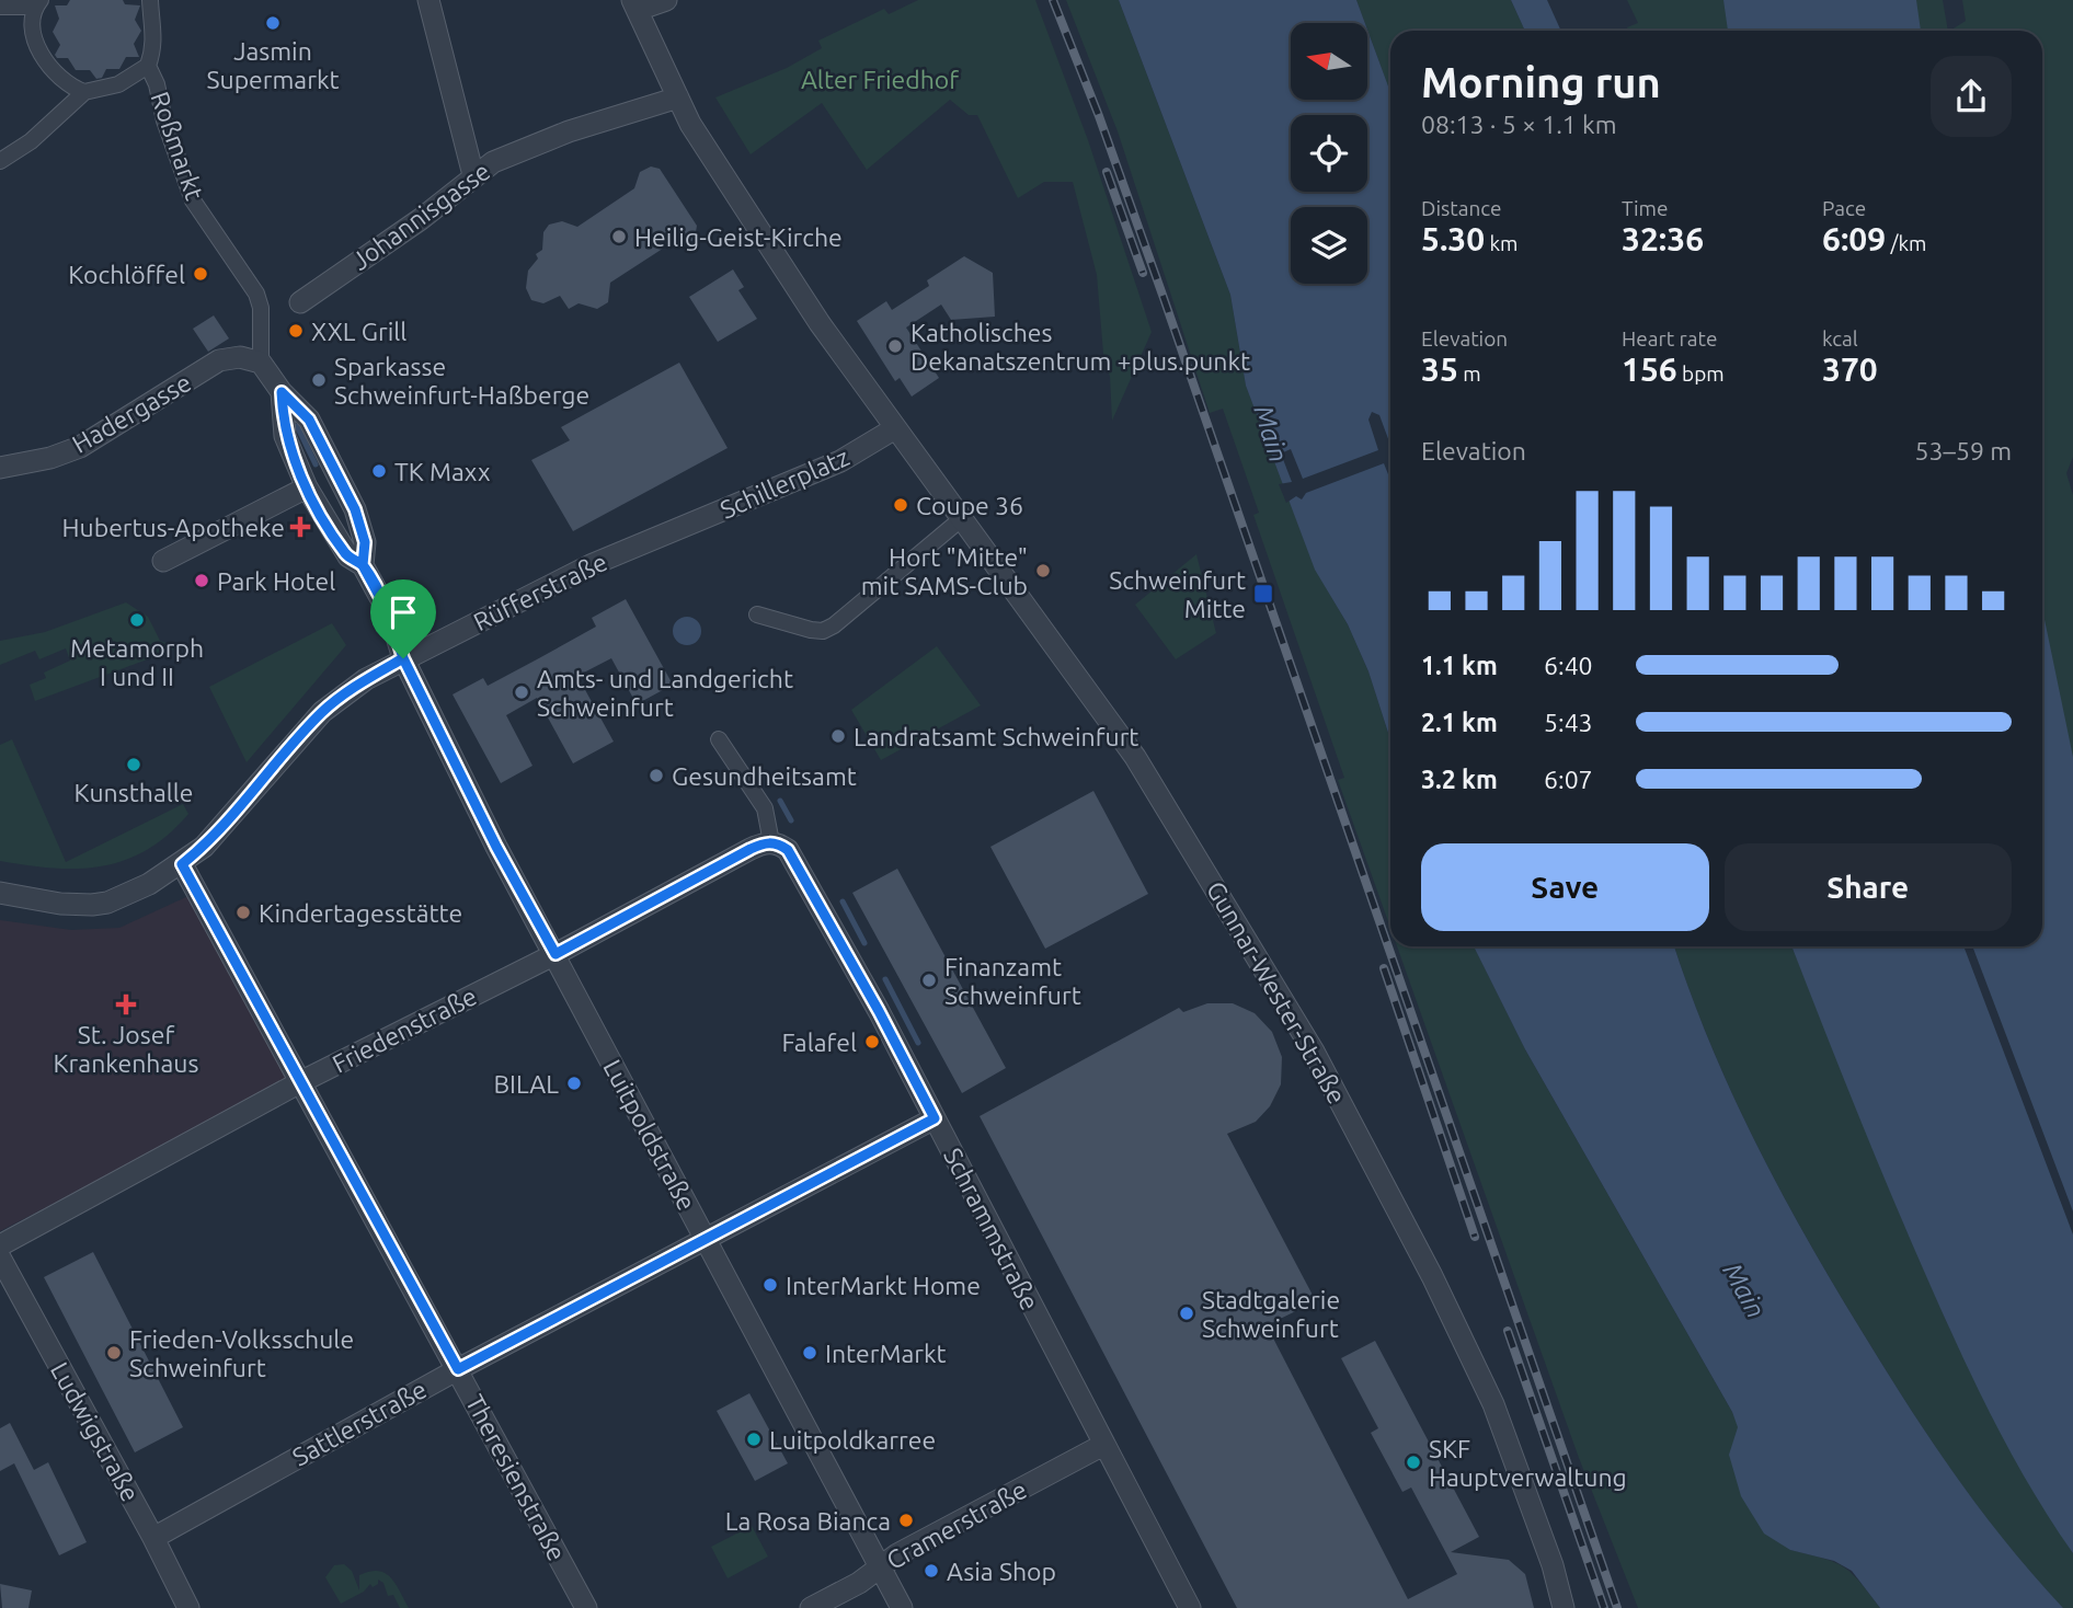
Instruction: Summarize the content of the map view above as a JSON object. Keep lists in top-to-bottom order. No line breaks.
{"streets":{"street":["Roßmarkt","Johannisgasse","Hadergasse","Schillerplatz","Rüfferstraße","Gunnar-Wester-Straße","Friedenstraße","Luitpoldstraße","Schrammstraße","Sattlerstraße","Ludwigstraße","Theresienstraße","Cramerstraße"]},"crossings":[["Roßmarkt","Hadergasse"],["Johannisgasse","Gunnar-Wester-Straße"],["Schillerplatz","Rüfferstraße"],["Schillerplatz","Gunnar-Wester-Straße"],["Rüfferstraße","Luitpoldstraße"],["Rüfferstraße","Theresienstraße"],["Friedenstraße","Luitpoldstraße"],["Friedenstraße","Schrammstraße"],["Friedenstraße","Theresienstraße"],["Luitpoldstraße","Sattlerstraße"],["Luitpoldstraße","Cramerstraße"],["Schrammstraße","Sattlerstraße"],["Schrammstraße","Cramerstraße"],["Sattlerstraße","Ludwigstraße"],["Sattlerstraße","Theresienstraße"]],"water":["Main"],"parks":["Alter Friedhof"],"places":{"other":["Jasmin Supermarkt","Heilig-Geist-Kirche","Kochlöffel","XXL Grill","Katholisches Dekanatszentrum +plus.punkt","Sparkasse Schweinfurt-Haßberge","TK Maxx","Coupe 36","Hort \"Mitte\" mit SAMS-Club","Park Hotel","Metamorph I und II","Amts- und Landgericht Schweinfurt","Landratsamt Schweinfurt","Kunsthalle","Gesundheitsamt","Kindertagesstätte","Finanzamt Schweinfurt","Falafel","BILAL","InterMarkt Home","Stadtgalerie Schweinfurt","Frieden-Volksschule Schweinfurt","InterMarkt","Luitpoldkarree","SKF Hauptverwaltung","La Rosa Bianca","Asia Shop"],"health":["Hubertus-Apotheke","St. Josef Krankenhaus"],"transit":["Schweinfurt Mitte"]},"north":"left","page":{"heading":["Morning run","08:13 · 5 × 1.1 km"],"stats":[["Distance","5.30 km"],["Time","32:36"],["Pace","6:09 /km"],["Elevation","35 m"],["Heart rate","156 bpm"],["kcal","370"]],"chart":["Elevation","53–59 m"],"list":[{"name":"1.1 km","note":"6:40"},{"name":"2.1 km","note":"5:43"},{"name":"3.2 km","note":"6:07"}],"buttons":["Save","Share"]}}
